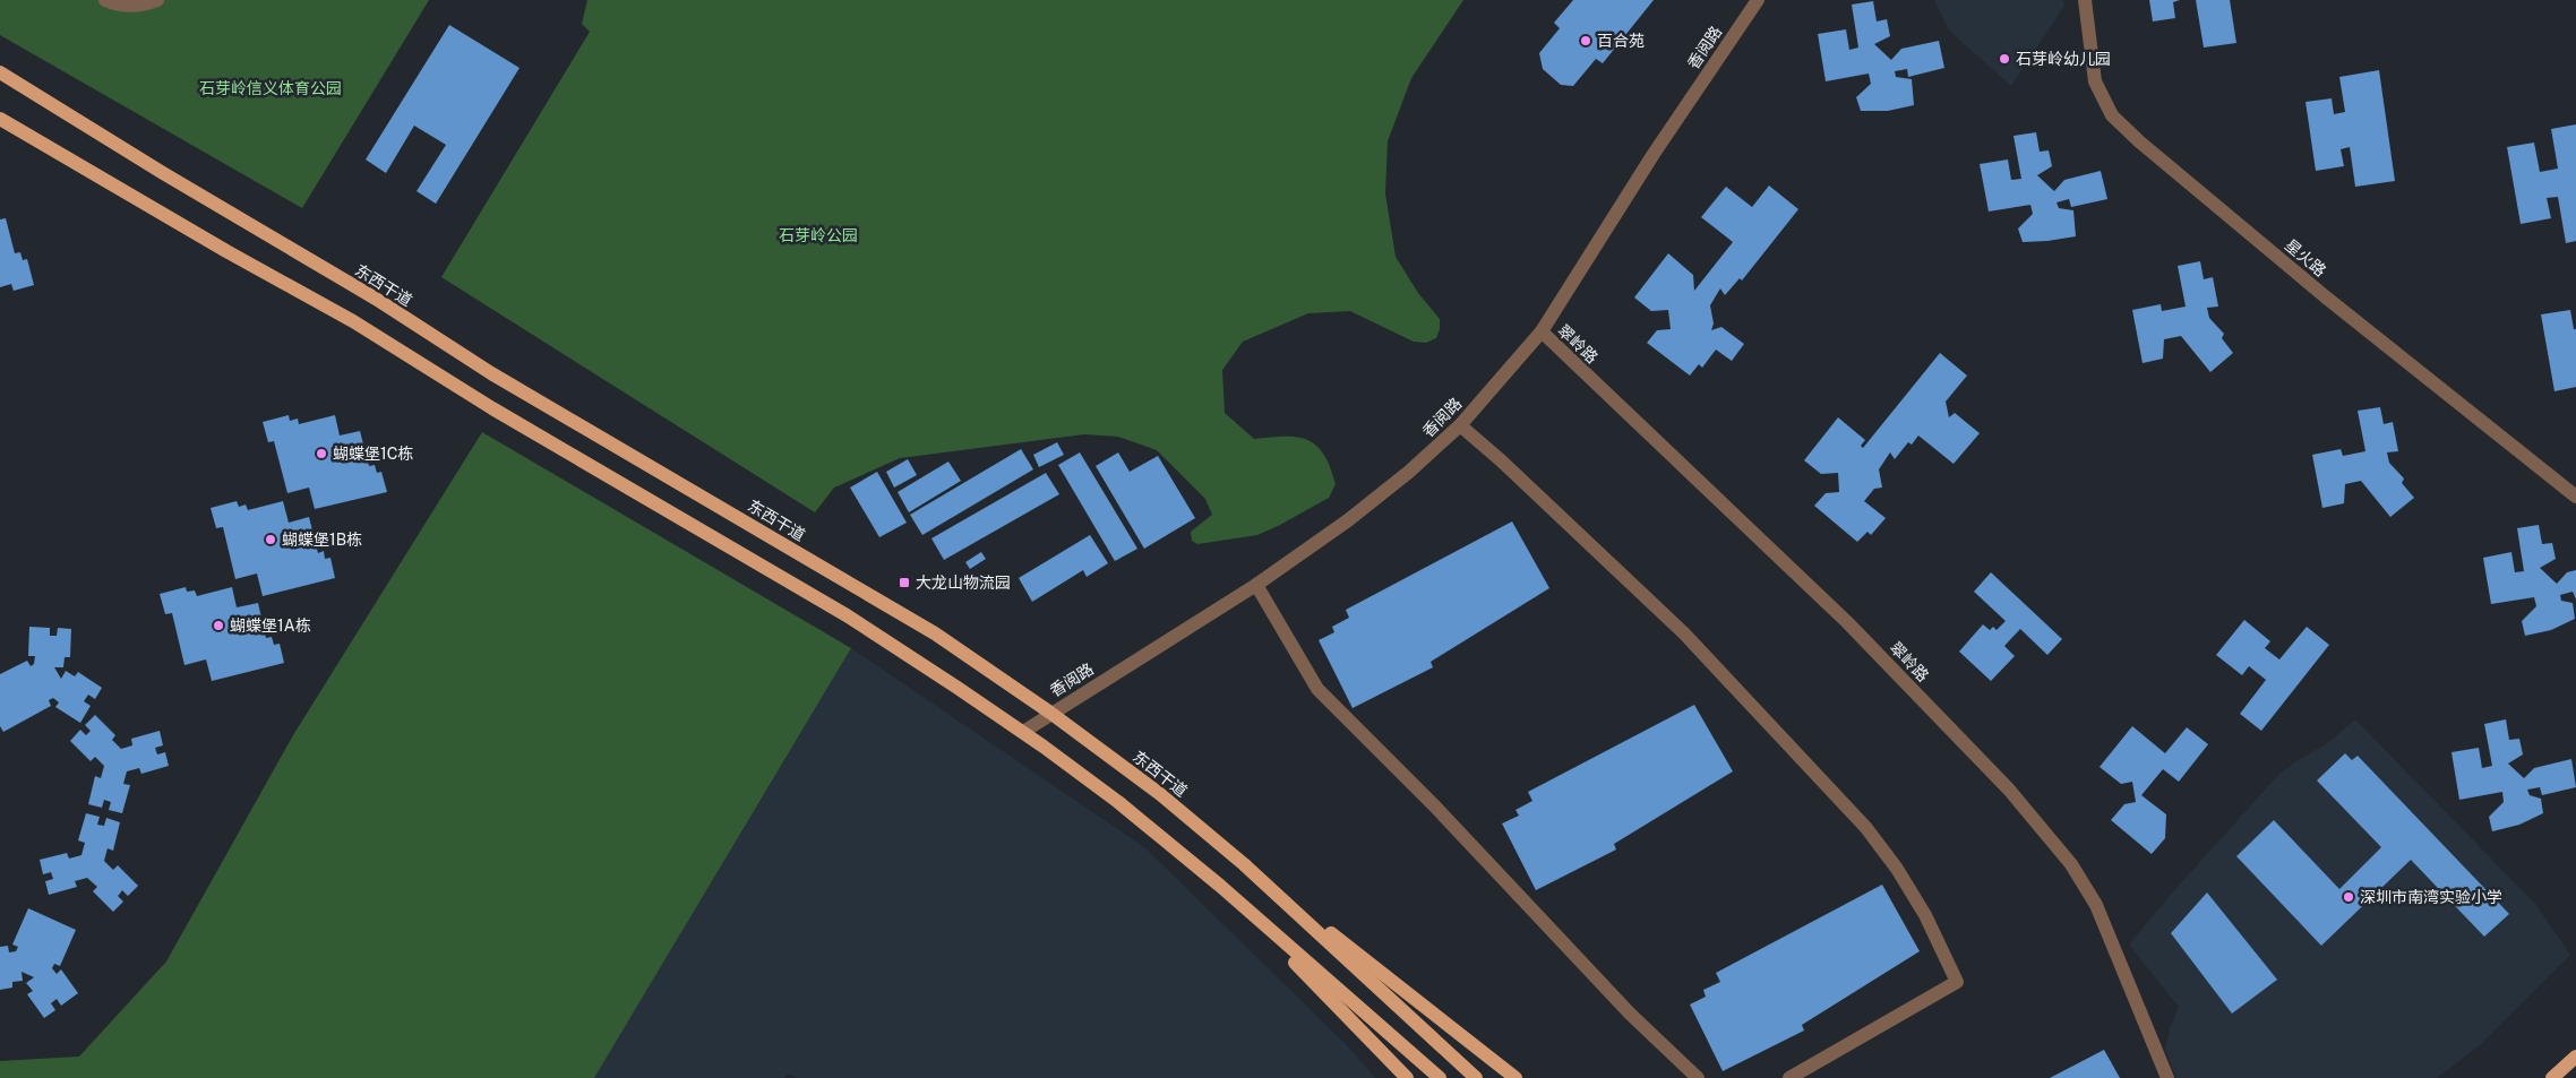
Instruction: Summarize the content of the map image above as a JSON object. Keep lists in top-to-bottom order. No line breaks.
{"streets":{"main road":["东西干道"],"street":["香阅路","星火路","翠岭路"]},"crossings":[["香阅路","东西干道"],["香阅路","翠岭路"]],"parks":["石芽岭信义体育公园","石芽岭公园"],"places":{"other":["百合苑","石芽岭幼儿园","蝴蝶堡1C栋","蝴蝶堡1B栋","蝴蝶堡1A栋","深圳市南湾实验小学"],"transit":["大龙山物流园"]}}
